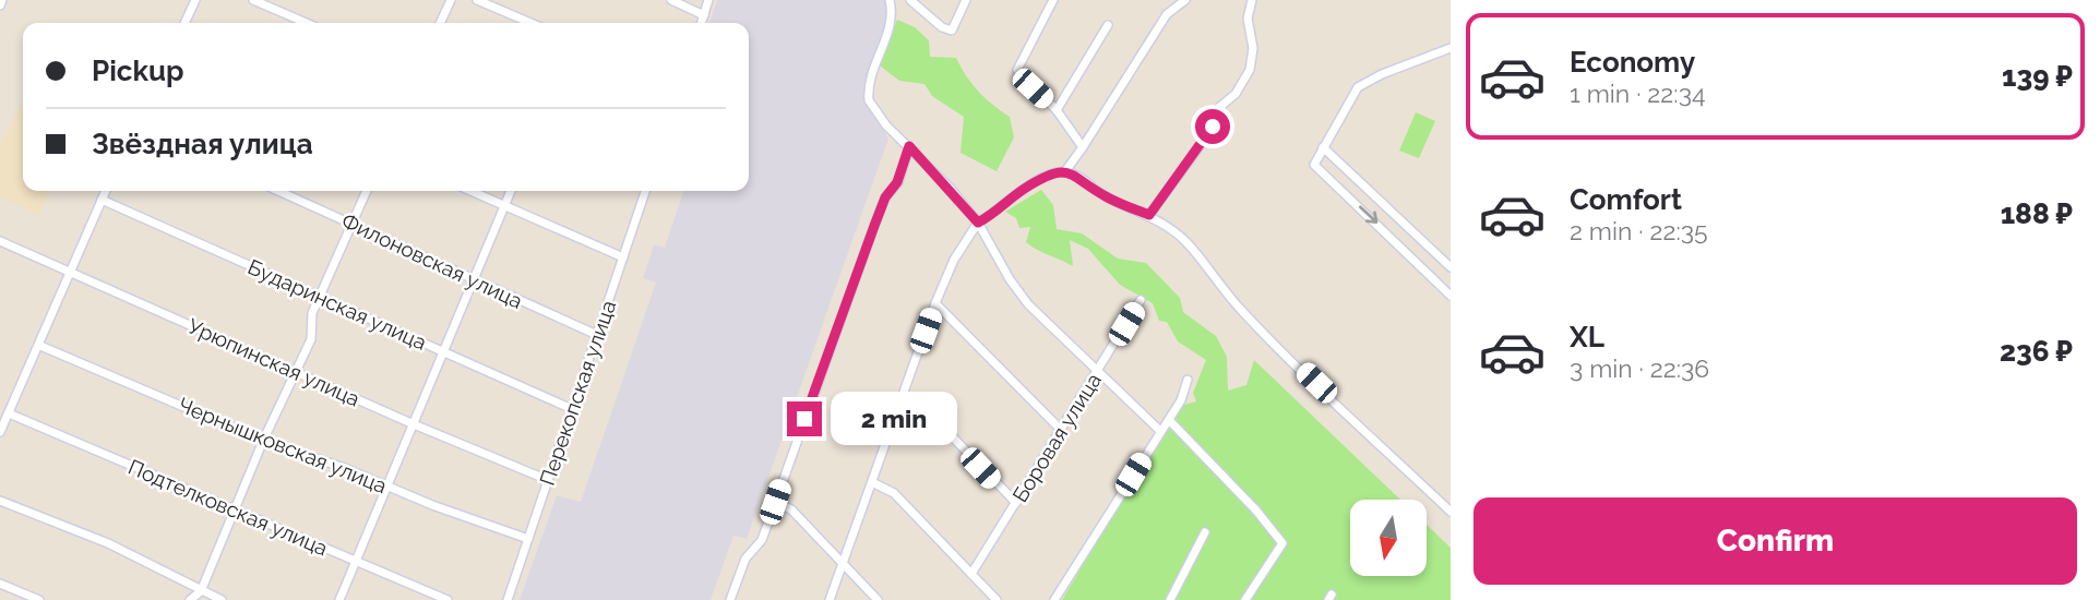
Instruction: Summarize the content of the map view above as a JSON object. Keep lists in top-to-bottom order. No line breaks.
{"streets":{"street":["Филоновская улица","Бударинская улица","Урюпинская улица","Перекопская улица","Боровая улица","Чернышковская улица","Подтелковская улица"]},"crossings":[["Филоновская улица","Перекопская улица"],["Бударинская улица","Перекопская улица"],["Урюпинская улица","Перекопская улица"],["Перекопская улица","Чернышковская улица"]],"north":"bottom","page":{"list":[{"name":"Economy","note":"1 min · 22:34","value":"139 ₽"},{"name":"Comfort","note":"2 min · 22:35","value":"188 ₽"},{"name":"XL","note":"3 min · 22:36","value":"236 ₽"}],"banner":["Pickup","Звёздная улица"],"bubble":"2 min","buttons":"Confirm"}}
